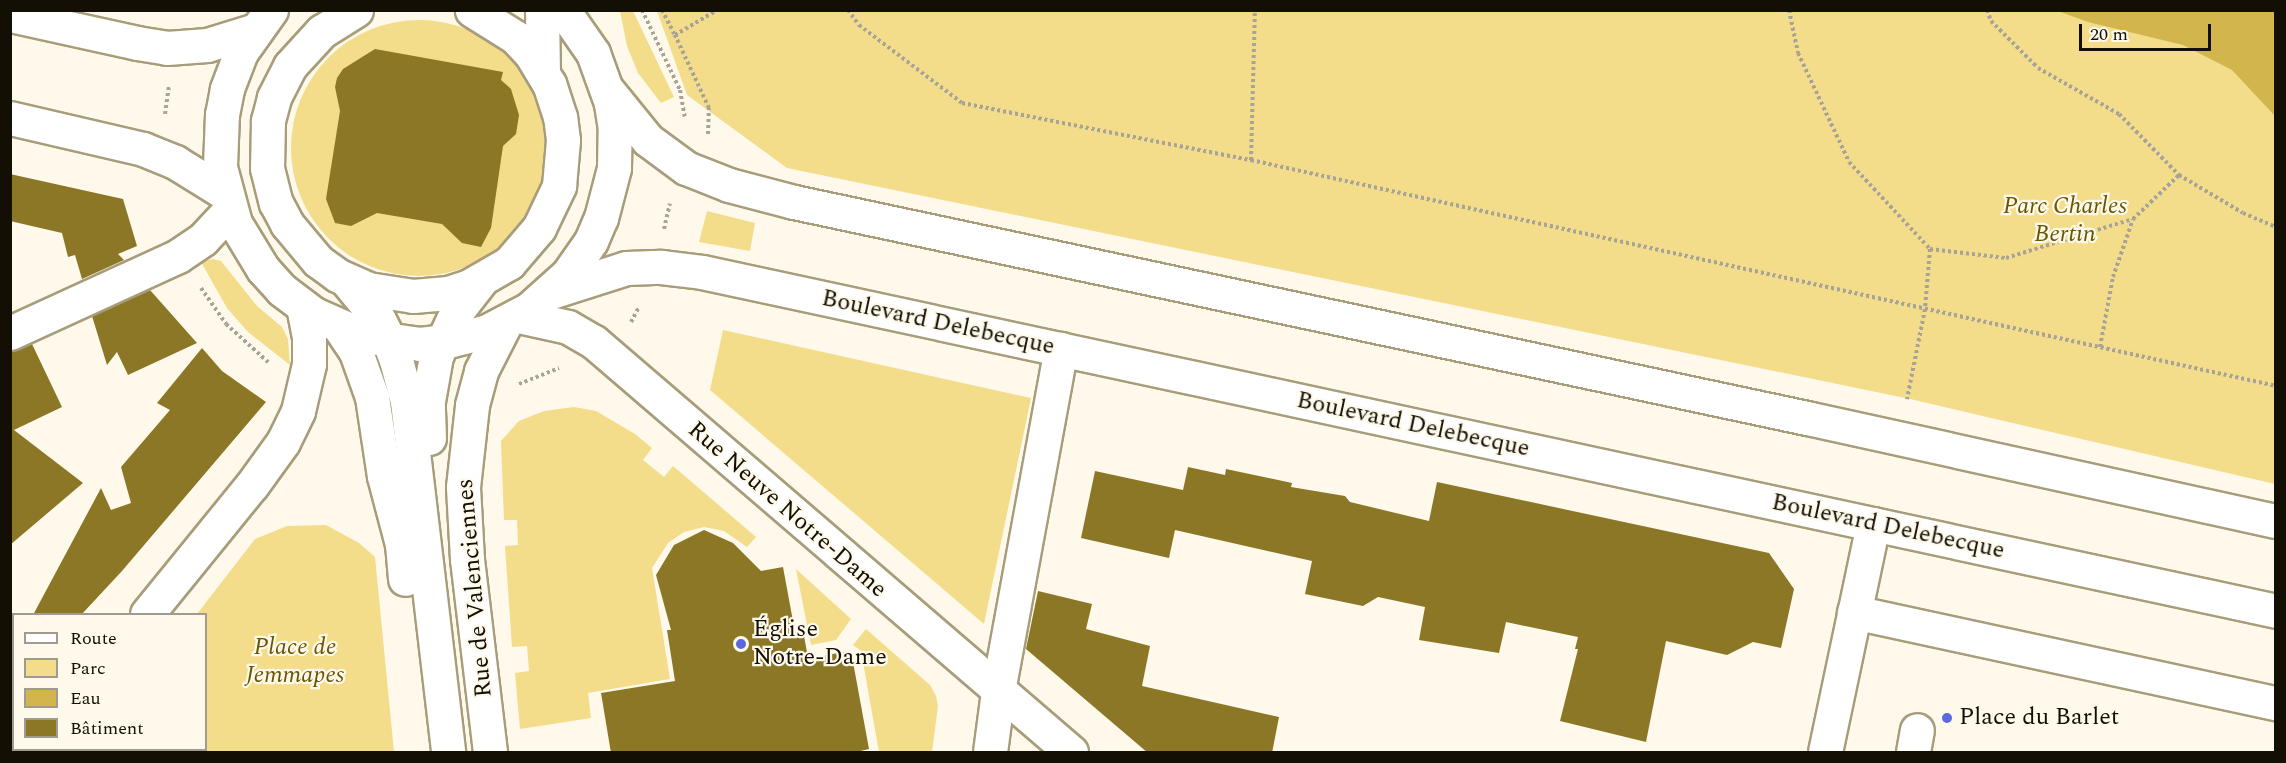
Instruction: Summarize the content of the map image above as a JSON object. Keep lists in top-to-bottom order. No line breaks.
{"streets":{"main road":["Boulevard Delebecque","Rue Neuve Notre-Dame","Rue de Valenciennes"]},"crossings":[["Rue Neuve Notre-Dame","Rue de Valenciennes"]],"parks":["Parc Charles Bertin","Place de Jemmapes"],"places":["Église Notre-Dame","Place du Barlet"],"legend":["Route","Parc","Eau","Bâtiment"],"scale_bar":"20 m"}
